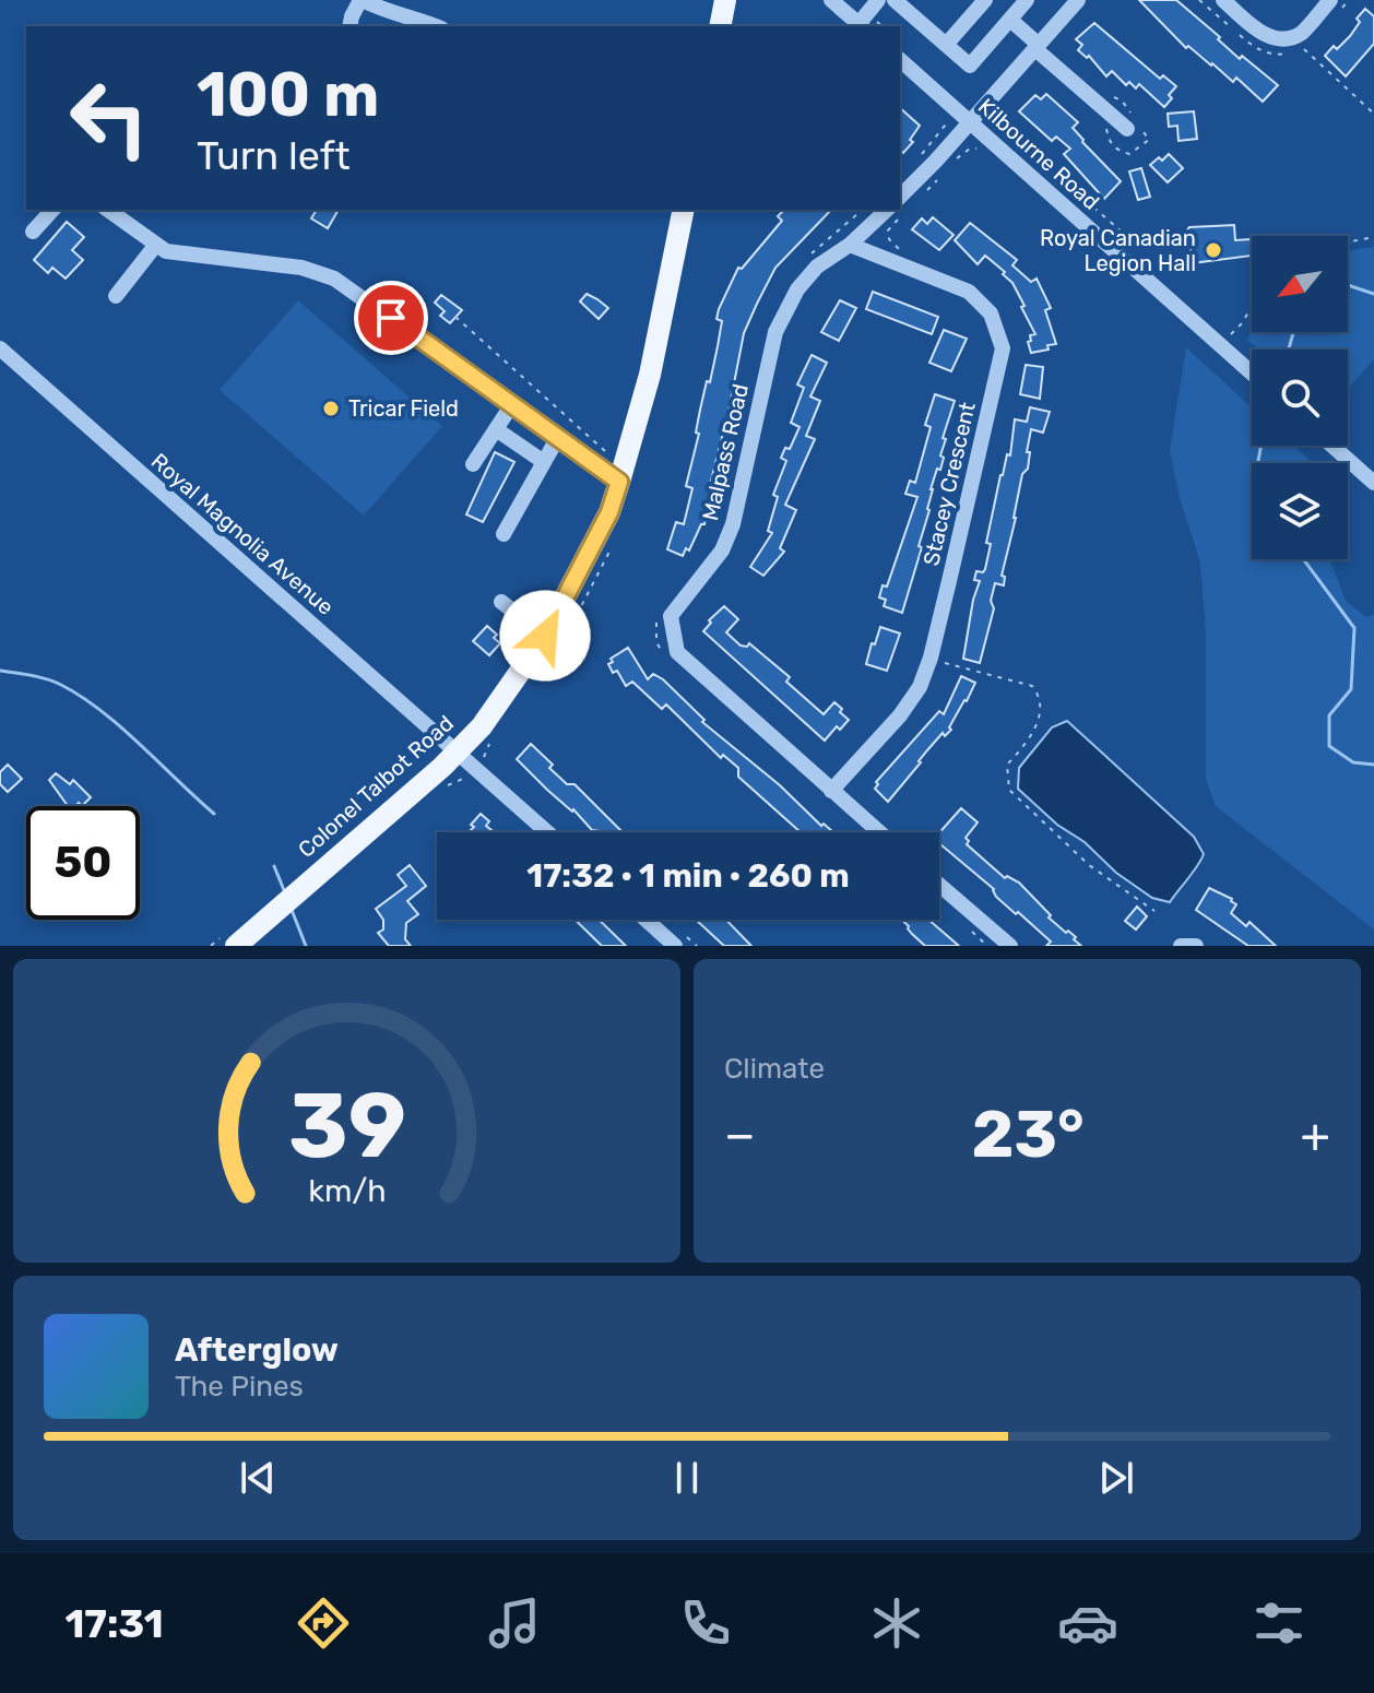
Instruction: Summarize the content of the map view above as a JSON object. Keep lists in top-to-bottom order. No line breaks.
{"streets":{"main road":["Colonel Talbot Road"],"street":["Kilbourne Road","Malpass Road","Stacey Crescent","Royal Magnolia Avenue"]},"crossings":[["Malpass Road","Stacey Crescent"],["Royal Magnolia Avenue","Colonel Talbot Road"]],"places":["Royal Canadian Legion Hall","Tricar Field"],"north":"bottom left","page":{"turn":["100 m","Turn left"],"limit":"50","trip":"17:32 · 1 min · 260 m","tile":"Climate","heat":["−","23°","+"],"song":["Afterglow","The Pines"],"tabs":"17:31","gauge":["39","km/h"]}}
